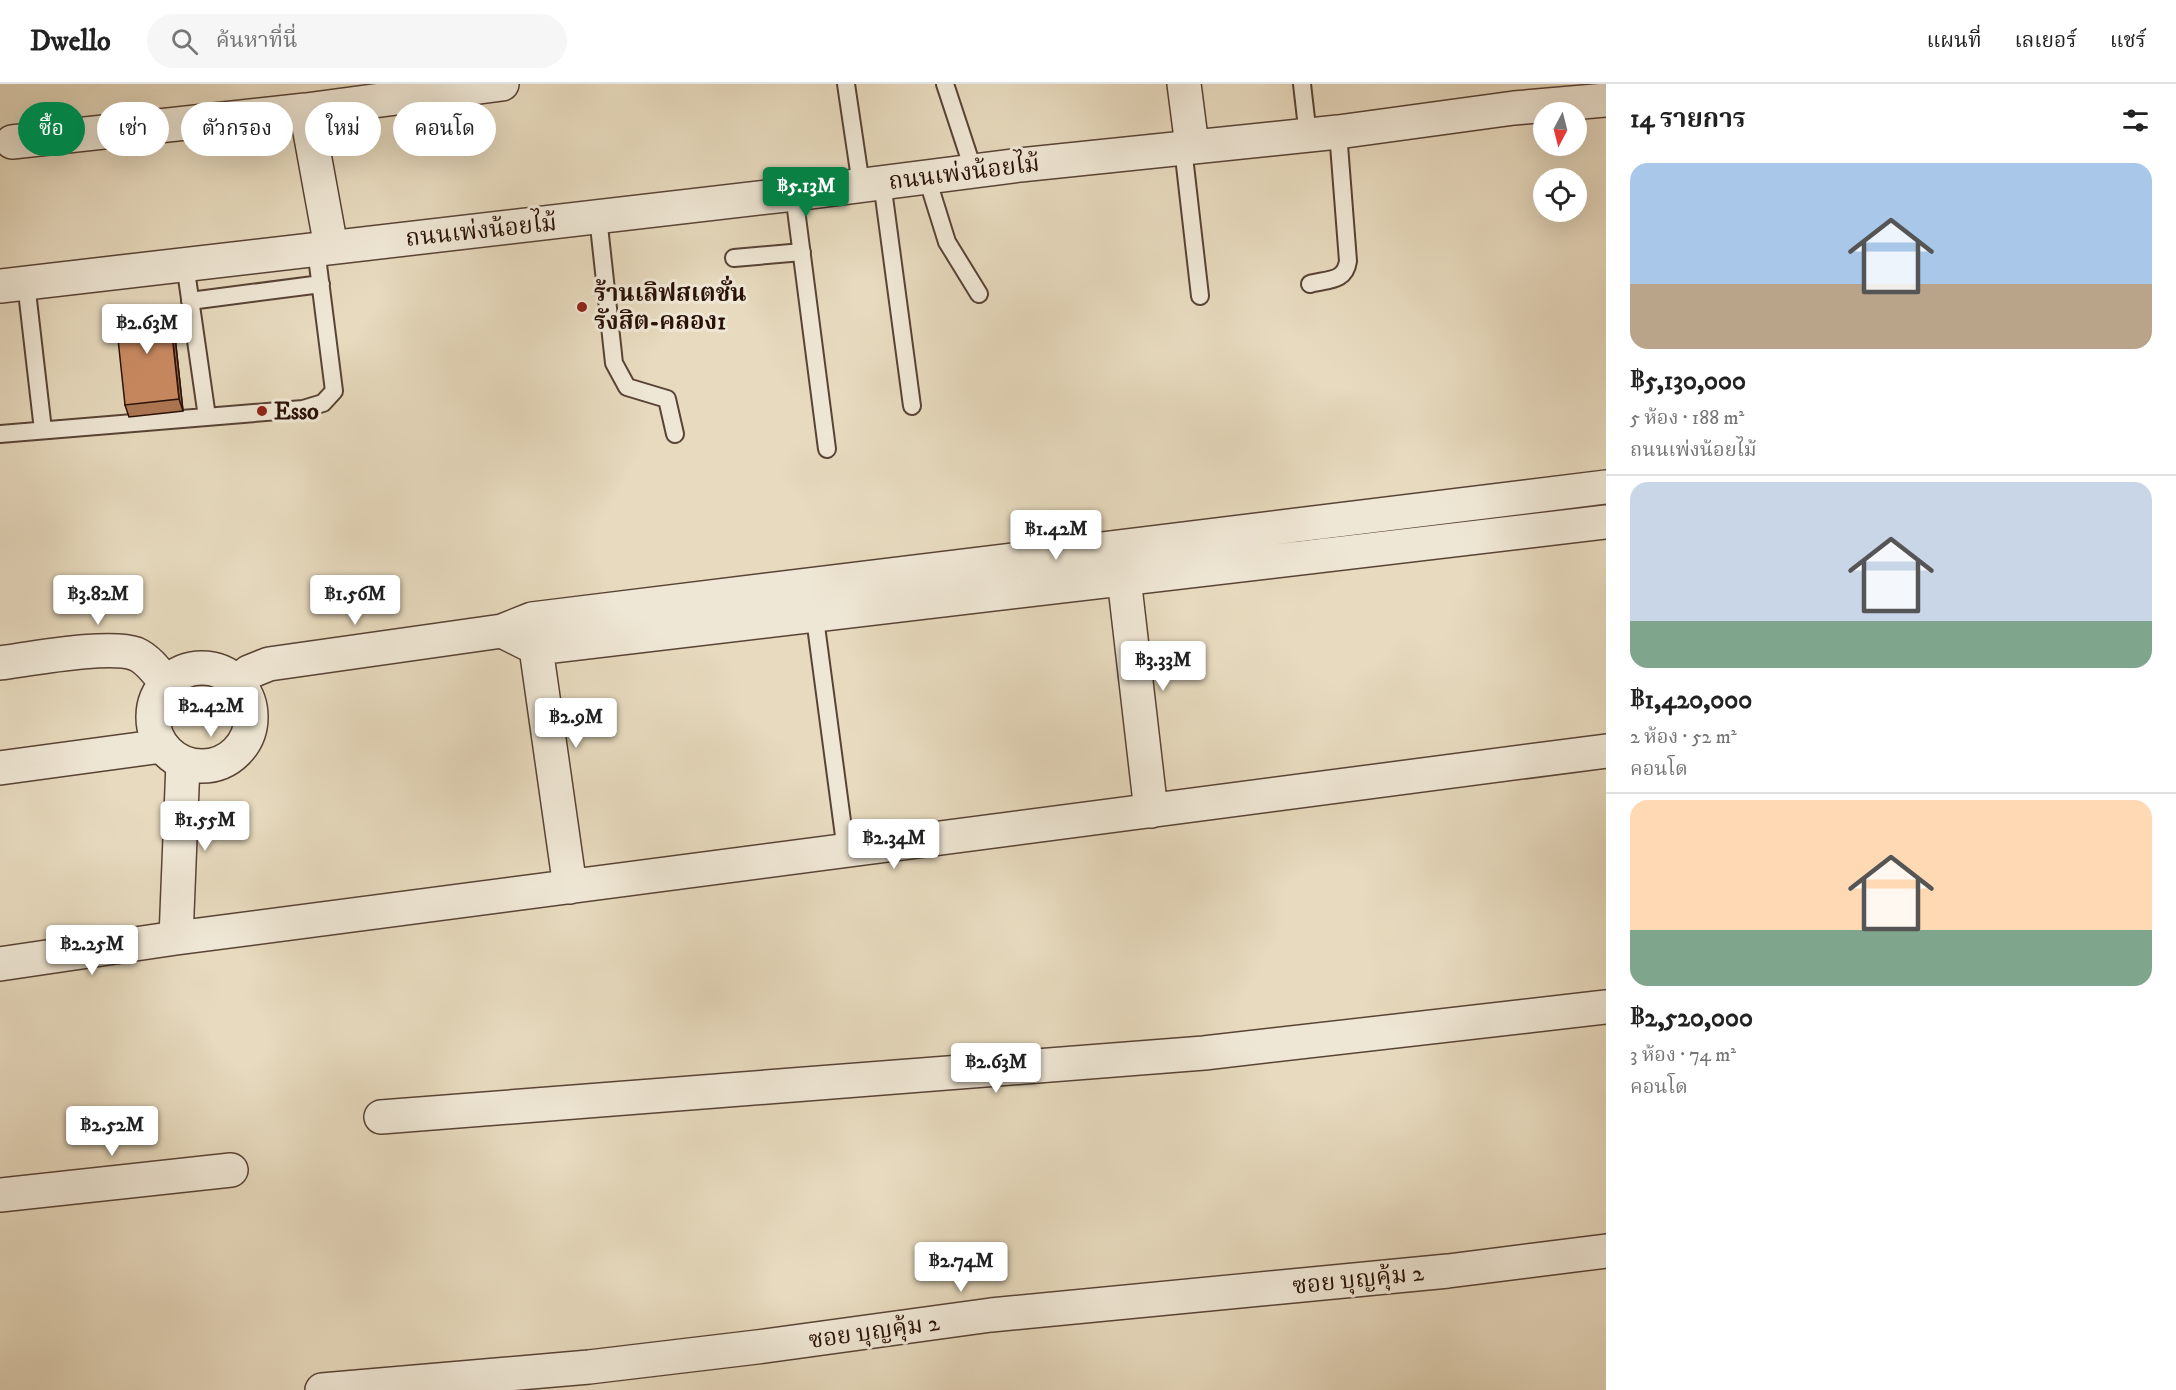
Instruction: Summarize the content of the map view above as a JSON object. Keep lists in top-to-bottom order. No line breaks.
{"streets":{"street":["ถนนเพ่งน้อยไม้","ซอย บุญคุ้ม 2"]},"places":["ร้านเลิฟสเตชั่น รังสิต-คลอง1","Esso"],"north":"bottom","page":{"header":"Dwello","search":"ค้นหาที่นี่","nav":["แผนที่","เลเยอร์","แชร์"],"heading":"14 รายการ","chip":["ซื้อ","เช่า","ตัวกรอง","ใหม่","คอนโด"],"list":[{"name":"฿5,130,000","note":"5 ห้อง · 188 m² · ถนนเพ่งน้อยไม้"},{"name":"฿1,420,000","note":"2 ห้อง · 52 m² · คอนโด"},{"name":"฿2,520,000","note":"3 ห้อง · 74 m² · คอนโด"}],"price":["฿5.13M","฿2.63M","฿1.42M","฿3.82M","฿1.56M","฿3.33M","฿2.42M","฿2.9M","฿1.55M","฿2.34M","฿2.25M","฿2.63M","฿2.52M","฿2.74M"]}}
